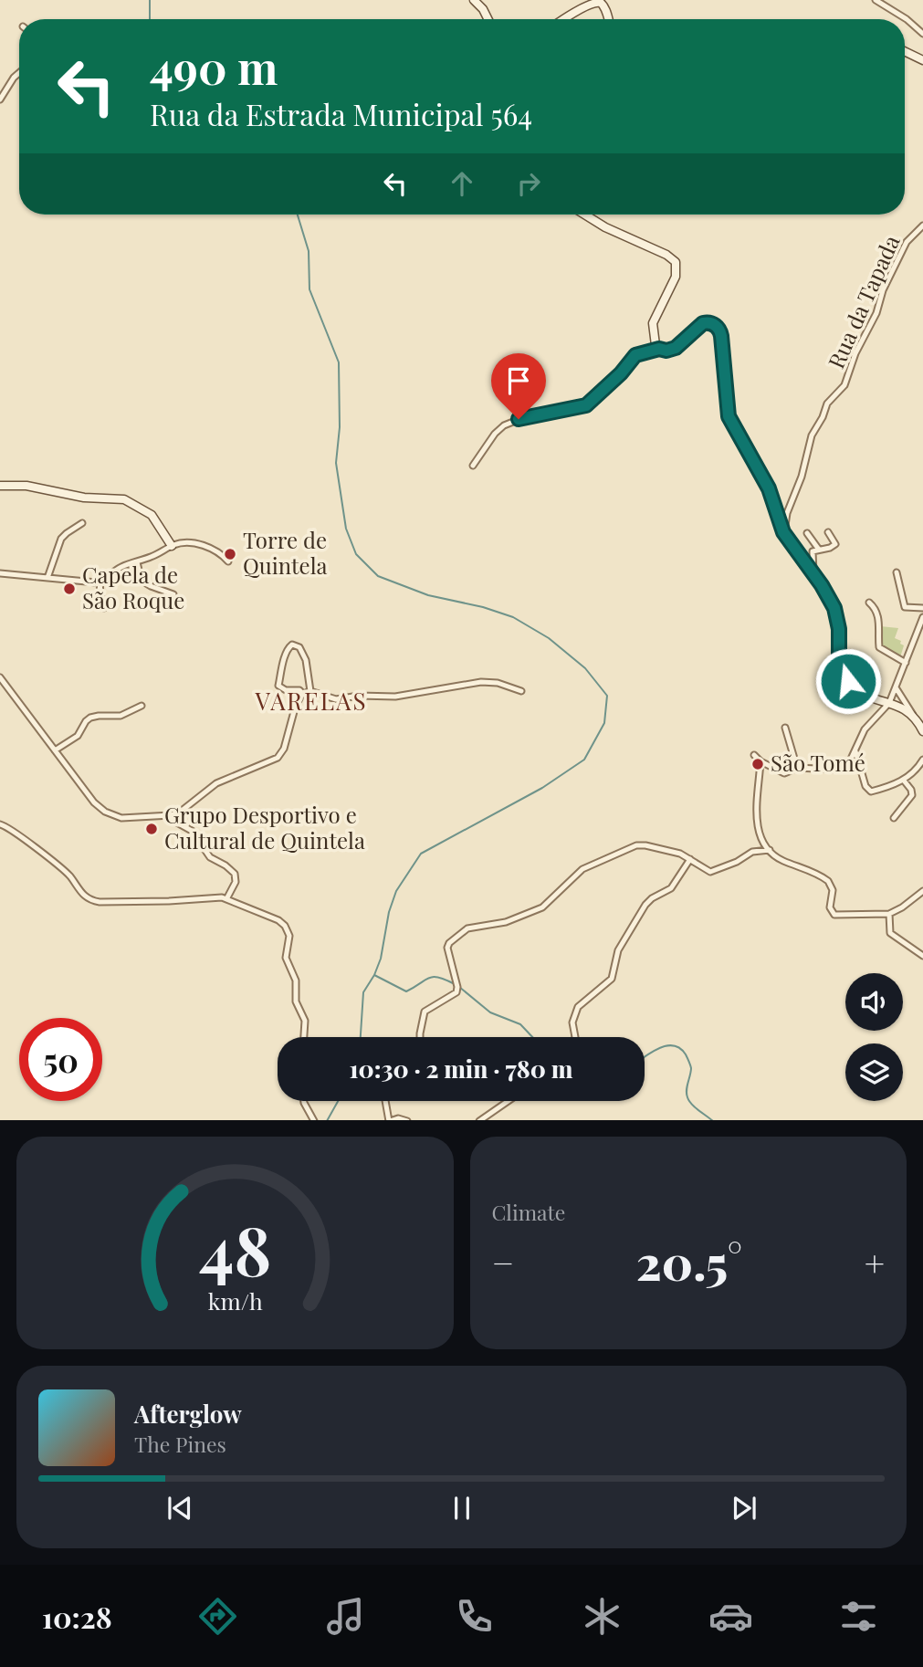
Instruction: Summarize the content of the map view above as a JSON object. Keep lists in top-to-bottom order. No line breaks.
{"streets":{"street":["Rua da Tapada"]},"districts":["VARELAS"],"places":["Torre de Quintela","Capela de São Roque","São Tomé","Grupo Desportivo e Cultural de Quintela"],"page":{"turn":["490 m","Rua da Estrada Municipal 564"],"limit":"50","trip":"10:30 · 2 min · 780 m","tile":"Climate","heat":["−","20.5°","+"],"song":["Afterglow","The Pines"],"tabs":"10:28","gauge":["48","km/h"]}}
